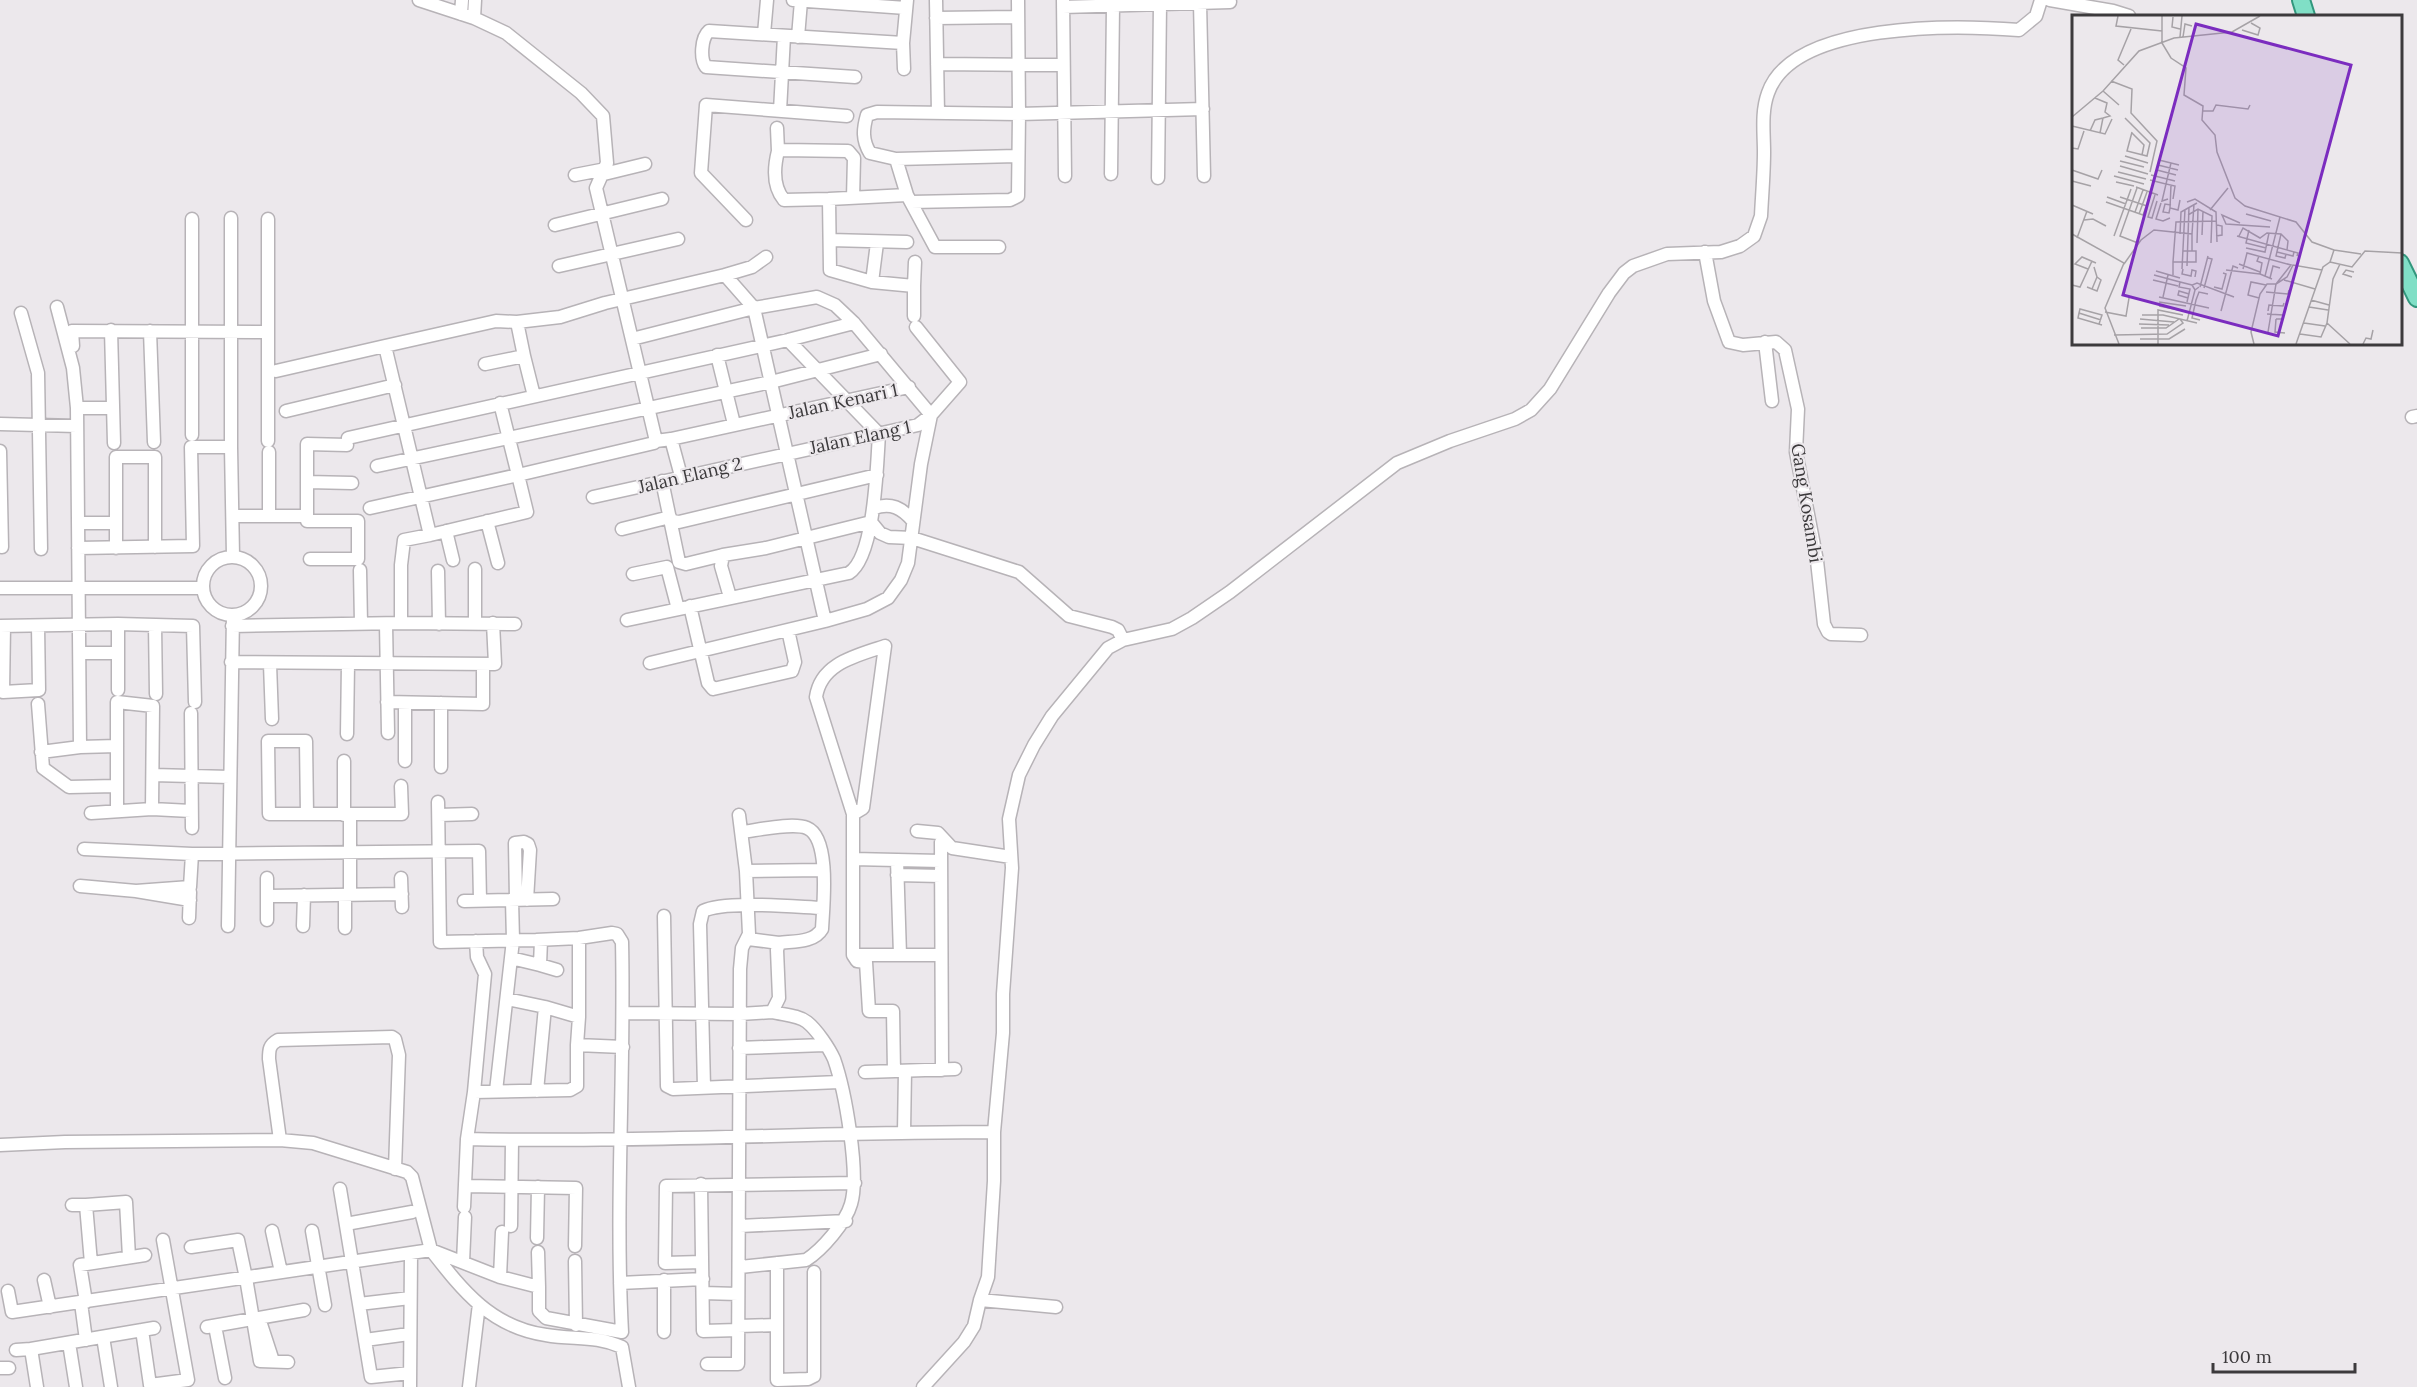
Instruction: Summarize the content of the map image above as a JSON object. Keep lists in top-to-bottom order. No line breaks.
{"streets":{"street":["Jalan Kenari 1","Jalan Elang 1","Jalan Elang 2","Gang Kosambi"]},"crossings":[["Jalan Elang 1","Jalan Elang 2"]],"scale_bar":"100 m"}
